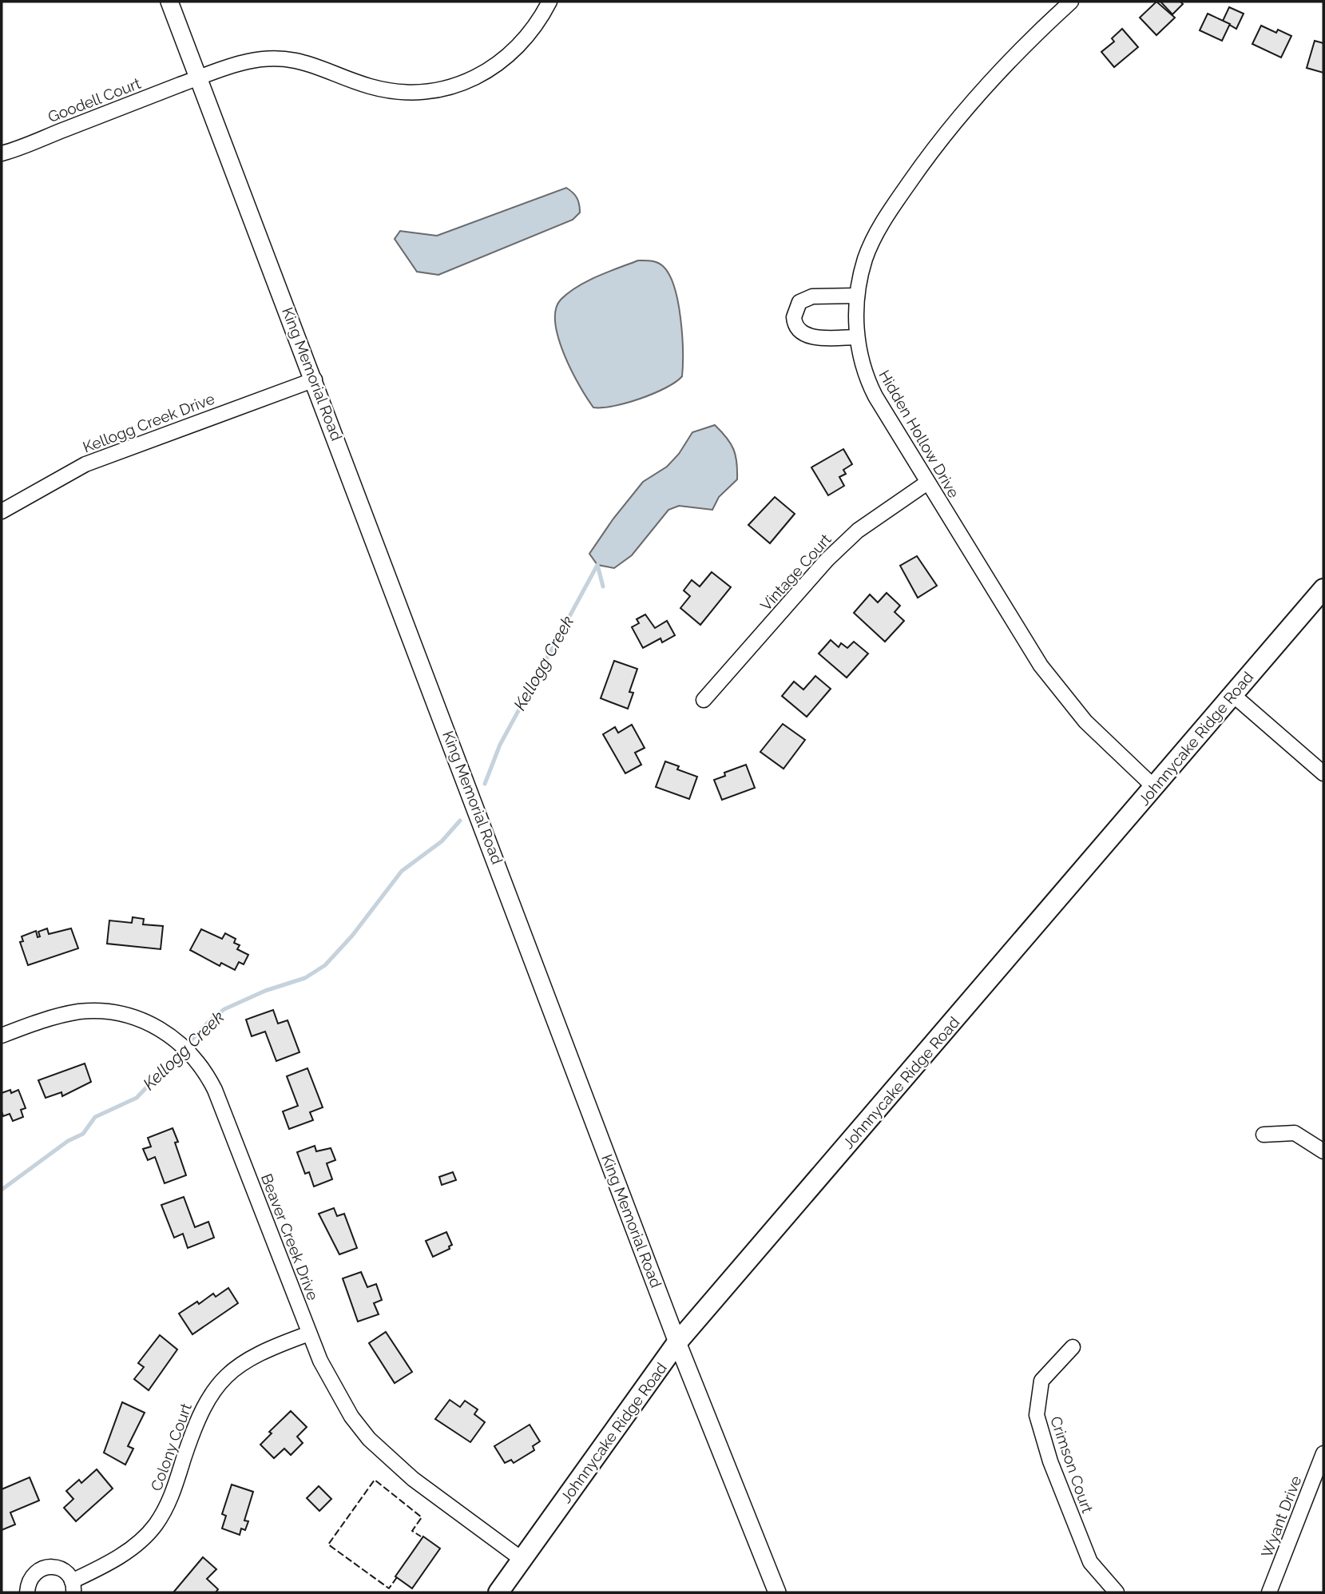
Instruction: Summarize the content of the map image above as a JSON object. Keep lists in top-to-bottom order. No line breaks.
{"streets":{"main road":["Johnnycake Ridge Road"],"street":["Goodell Court","King Memorial Road","Kellogg Creek Drive","Hidden Hollow Drive","Vintage Court","Beaver Creek Drive","Colony Court","Crimson Court","Wyant Drive"]},"crossings":[["Goodell Court","King Memorial Road"],["King Memorial Road","Kellogg Creek Drive"],["King Memorial Road","Johnnycake Ridge Road"],["Hidden Hollow Drive","Vintage Court"],["Hidden Hollow Drive","Johnnycake Ridge Road"],["Johnnycake Ridge Road","Beaver Creek Drive"],["Beaver Creek Drive","Colony Court"]],"water":["Kellogg Creek"]}
